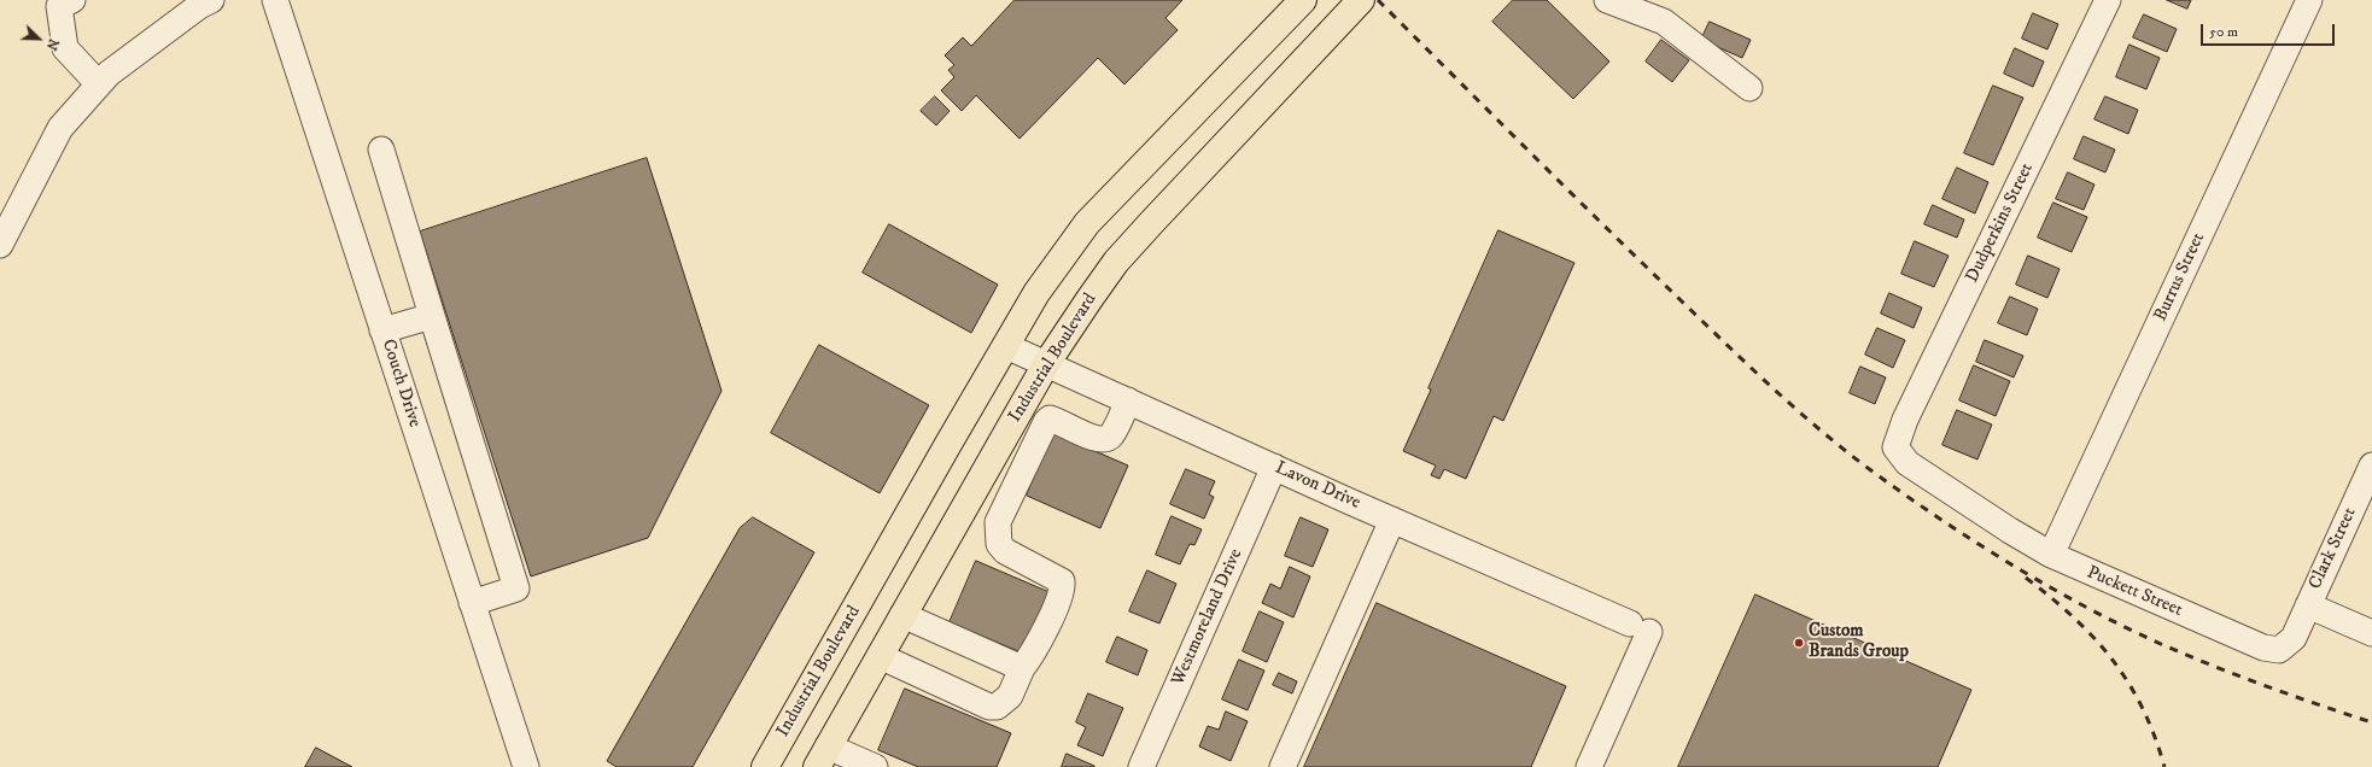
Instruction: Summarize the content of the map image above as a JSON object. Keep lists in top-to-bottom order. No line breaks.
{"streets":{"main road":["Industrial Boulevard"],"street":["Dudperkins Street","Burrus Street","Couch Drive","Lavon Drive","Clark Street","Puckett Street","Westmoreland Drive"]},"crossings":[["Dudperkins Street","Puckett Street"],["Burrus Street","Puckett Street"],["Industrial Boulevard","Lavon Drive"],["Lavon Drive","Westmoreland Drive"],["Clark Street","Puckett Street"]],"places":["Custom Brands Group"],"scale_bar":"50 m","north":"bottom right"}
